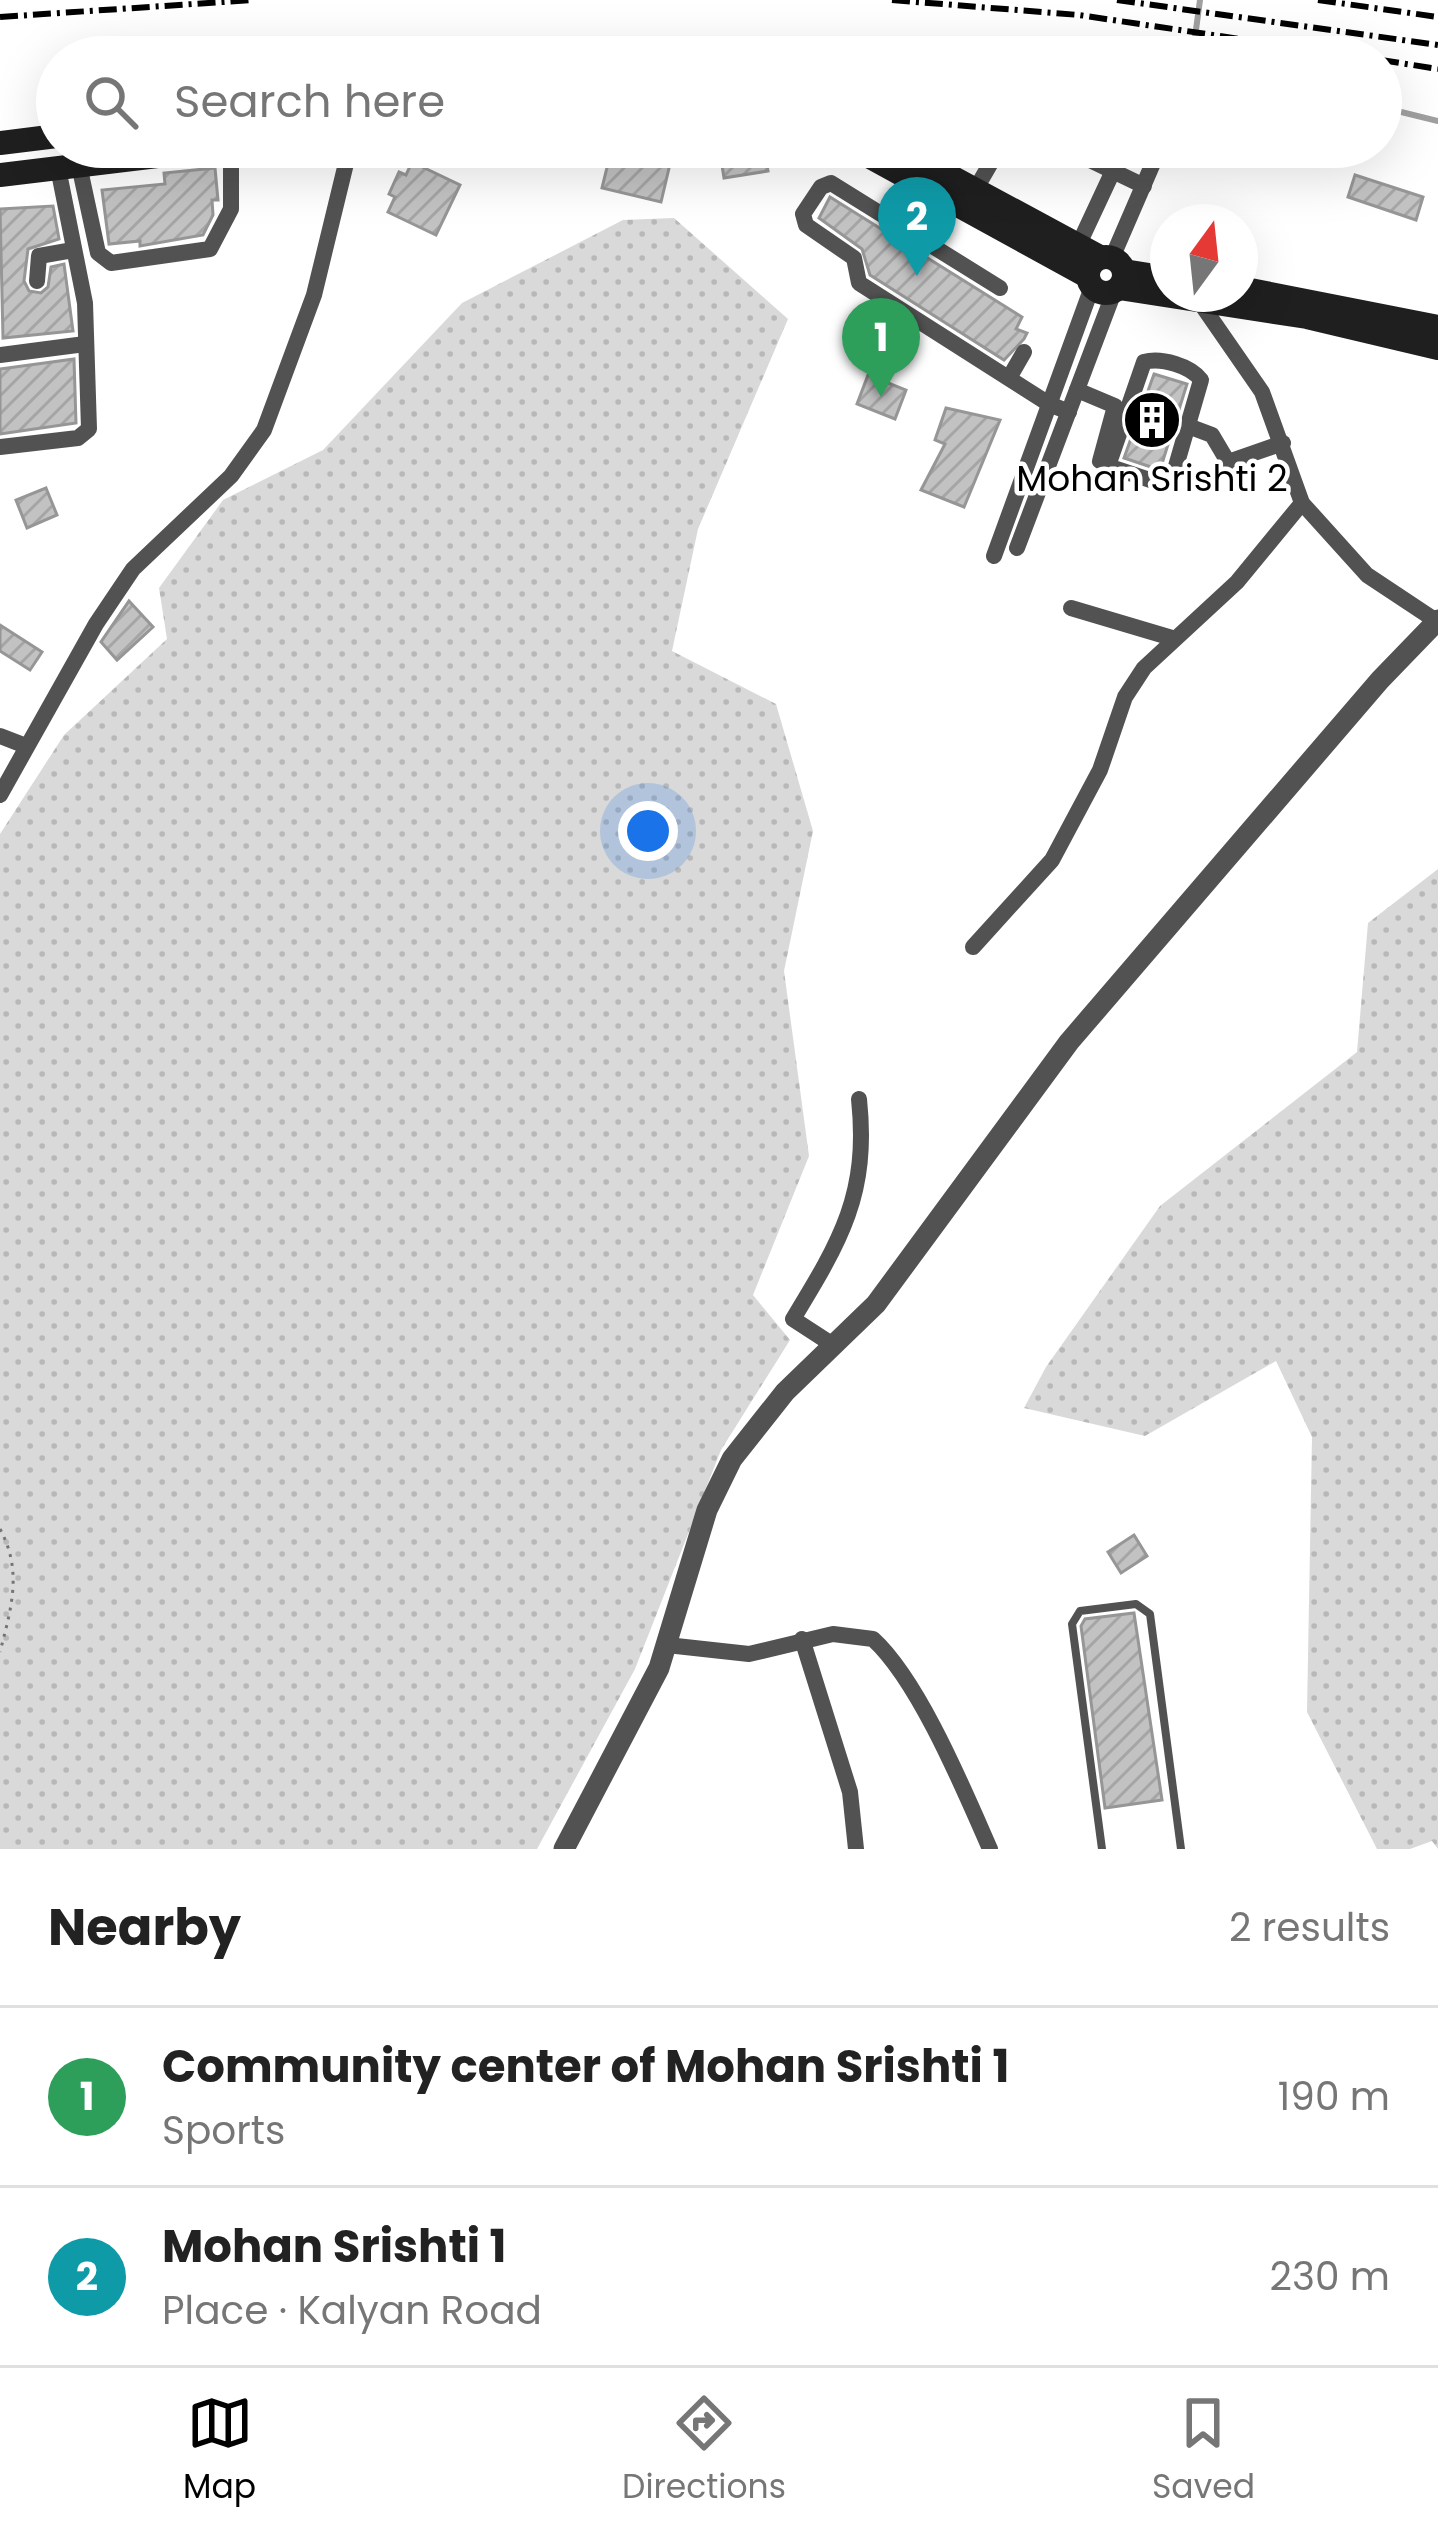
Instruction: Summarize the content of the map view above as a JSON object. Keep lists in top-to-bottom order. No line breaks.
{"places":{"building":["Mohan Srishti 2"]},"north":"top","page":{"search":"Search here","pins":["2","1"],"heading":["Nearby","2 results"],"list":[{"mark":"1","name":"Community center of Mohan Srishti 1","note":"Sports","value":"190 m"},{"mark":"2","name":"Mohan Srishti 1","note":"Place · Kalyan Road","value":"230 m"}],"nav":["Map","Directions","Saved"]}}
